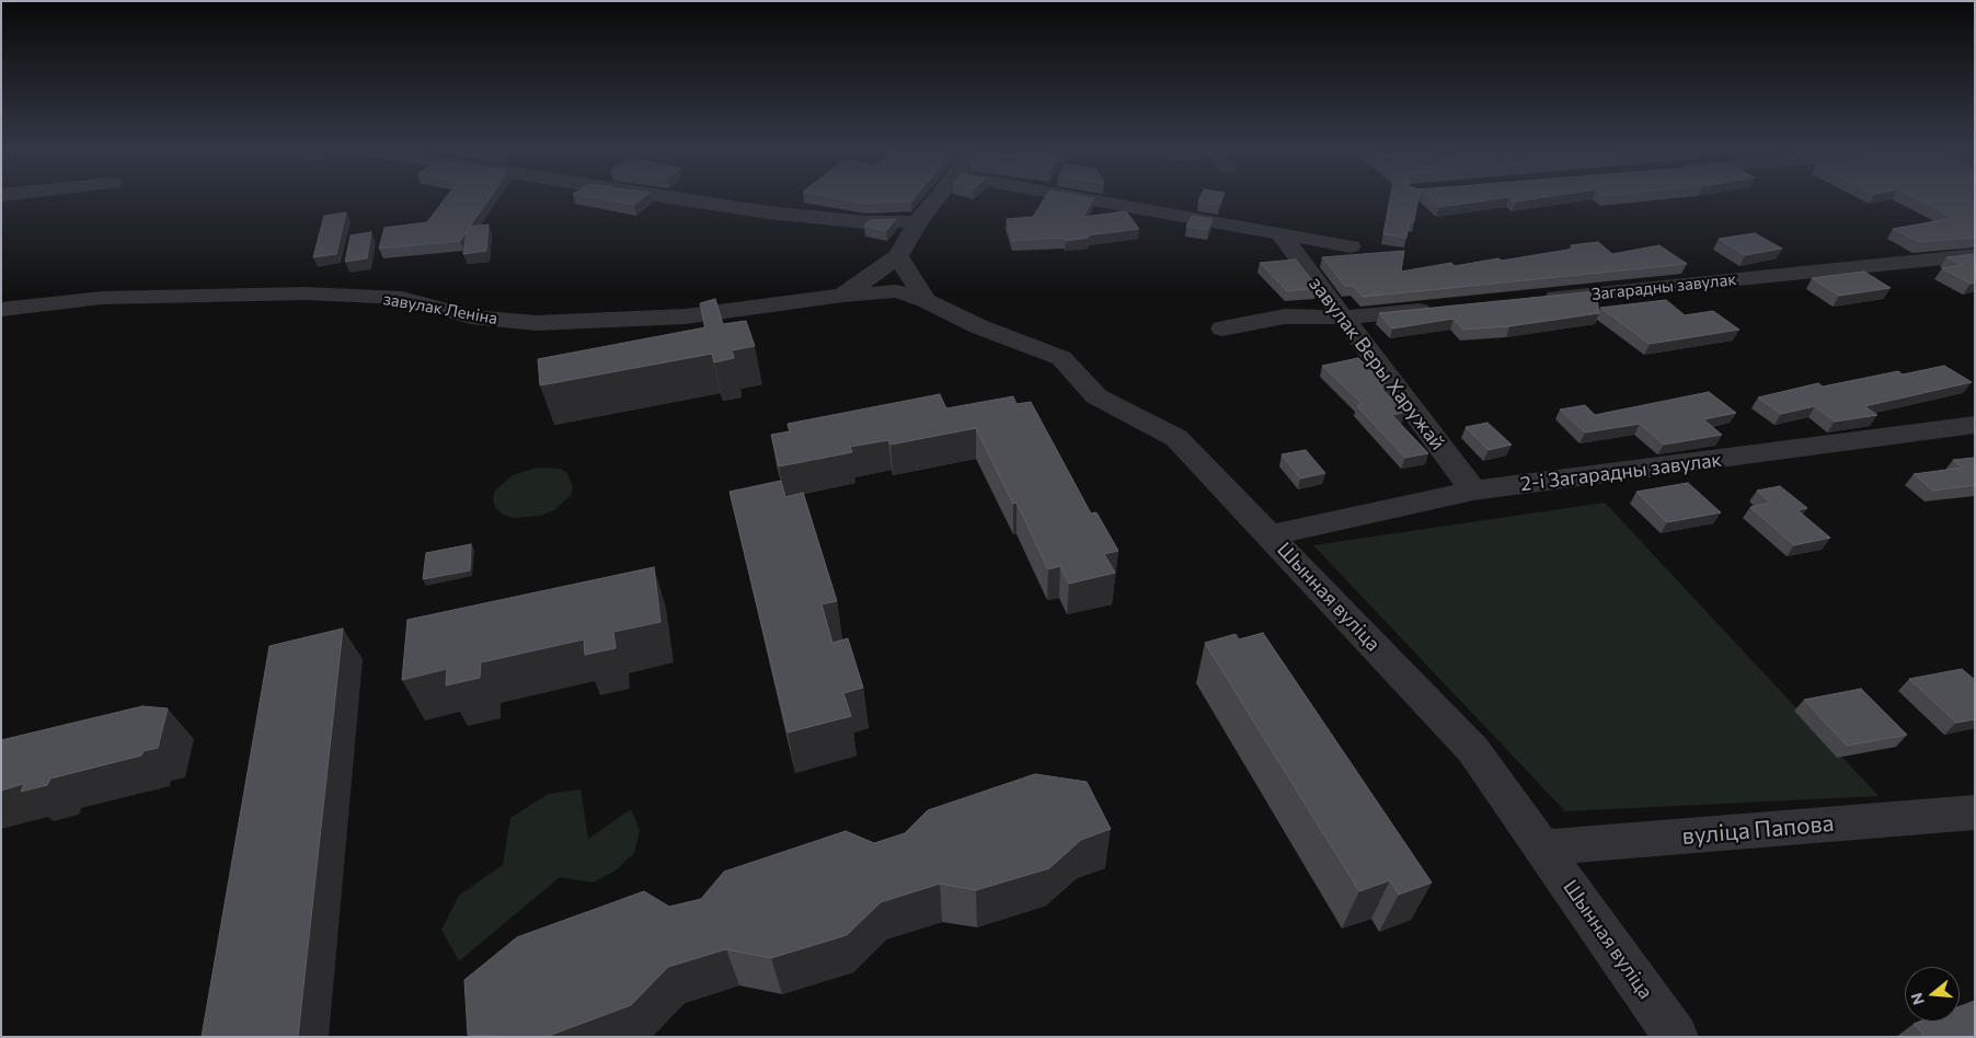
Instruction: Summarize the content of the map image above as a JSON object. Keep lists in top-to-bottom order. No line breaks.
{"streets":{"street":["Загарадны завулак","завулак Леніна","завулак Веры Харужай","2-і Загарадны завулак","Шынная вуліца","вуліца Папова"]},"crossings":[["завулак Леніна","Шынная вуліца"],["завулак Веры Харужай","2-і Загарадны завулак"],["2-і Загарадны завулак","Шынная вуліца"],["Шынная вуліца","вуліца Папова"]],"north":"left"}
